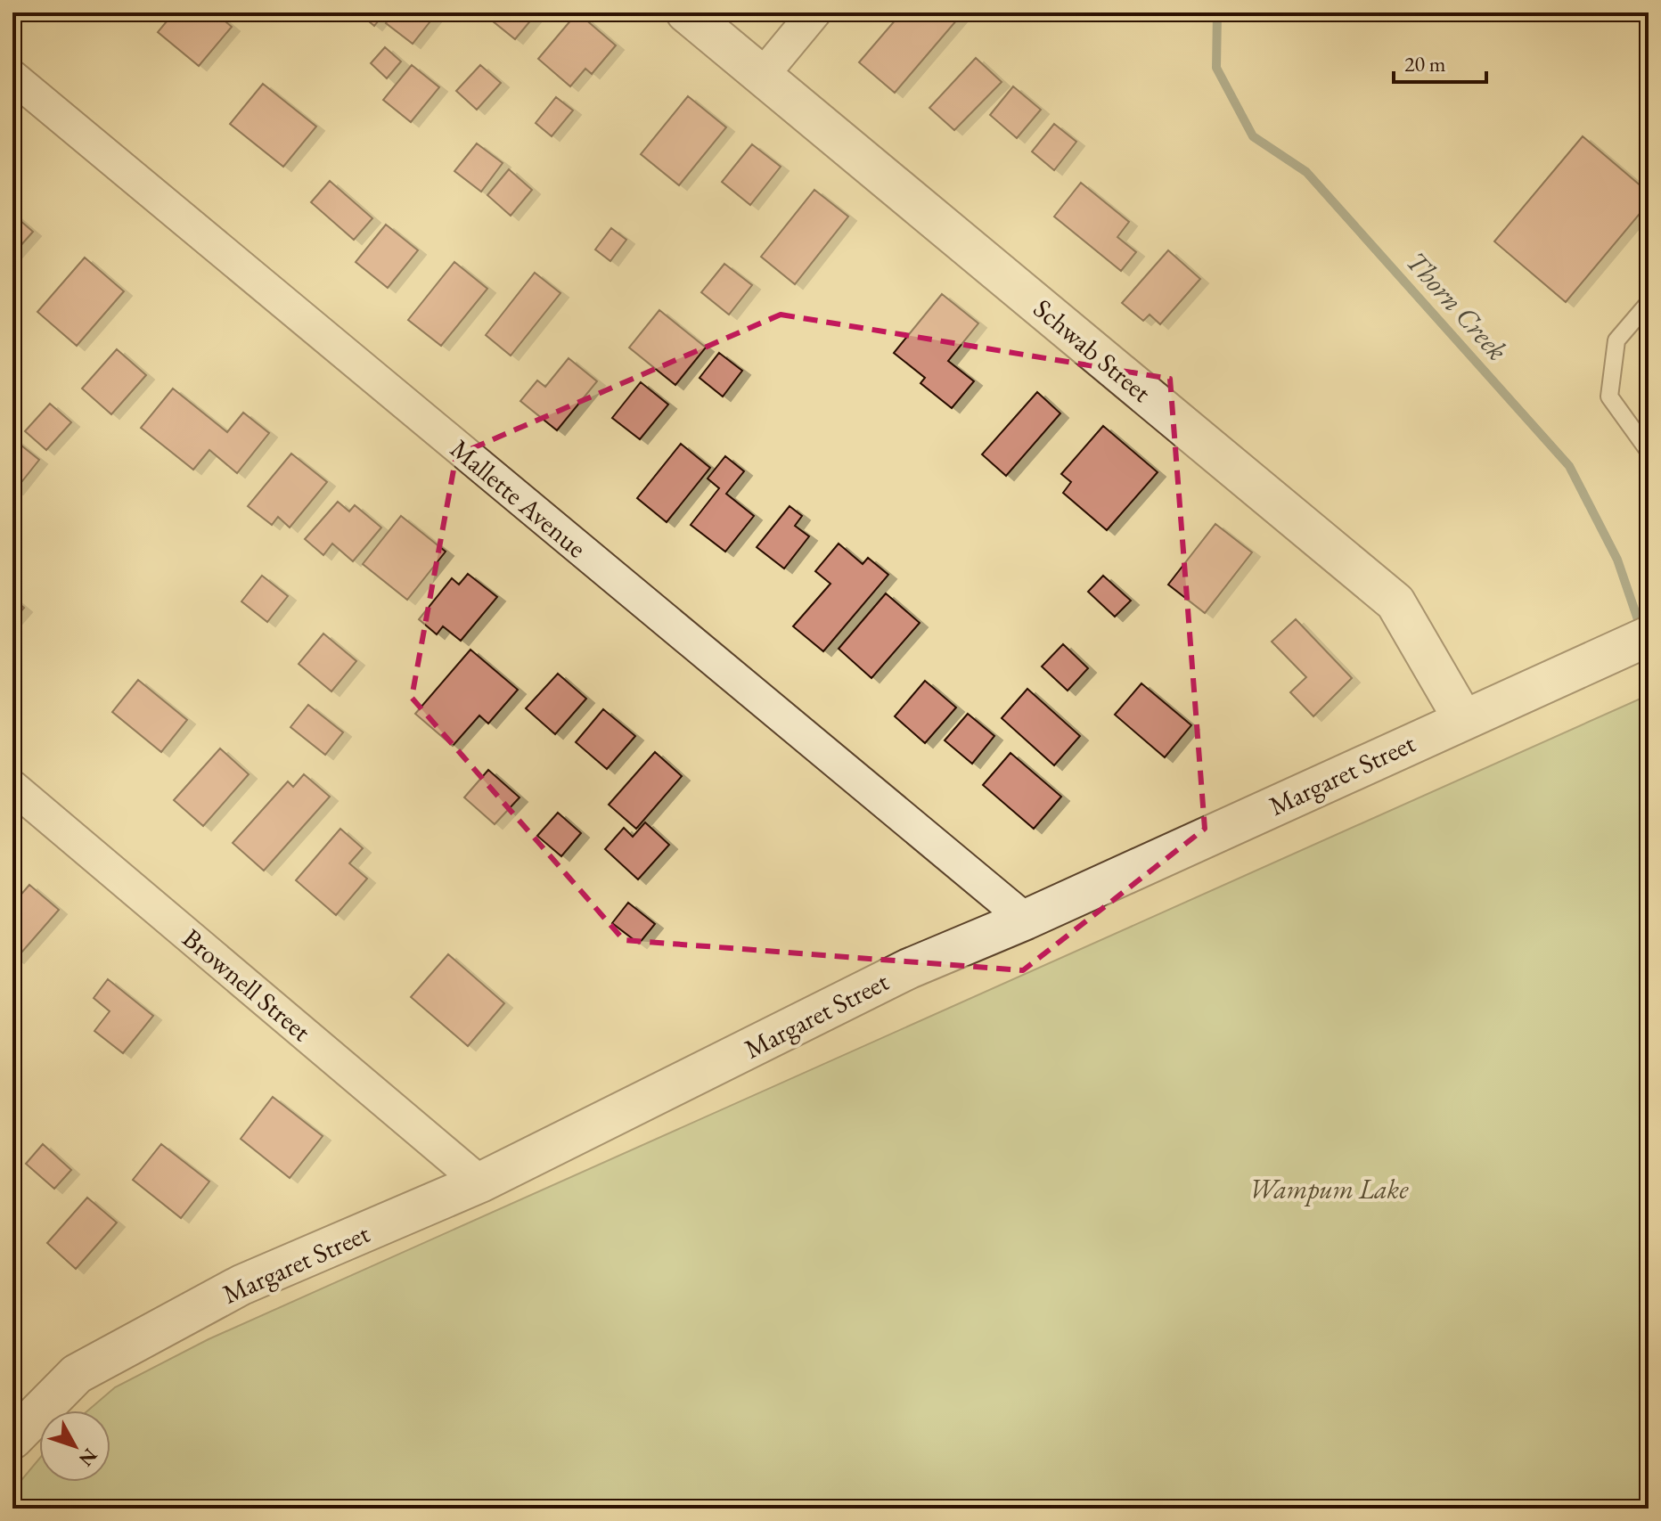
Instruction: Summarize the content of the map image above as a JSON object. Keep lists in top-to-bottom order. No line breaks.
{"streets":{"street":["Schwab Street","Mallette Avenue","Margaret Street","Brownell Street"]},"crossings":[["Schwab Street","Margaret Street"],["Mallette Avenue","Margaret Street"],["Margaret Street","Brownell Street"]],"water":["Thorn Creek"],"parks":["Wampum Lake"],"scale_bar":"20 m","north":"bottom right"}
